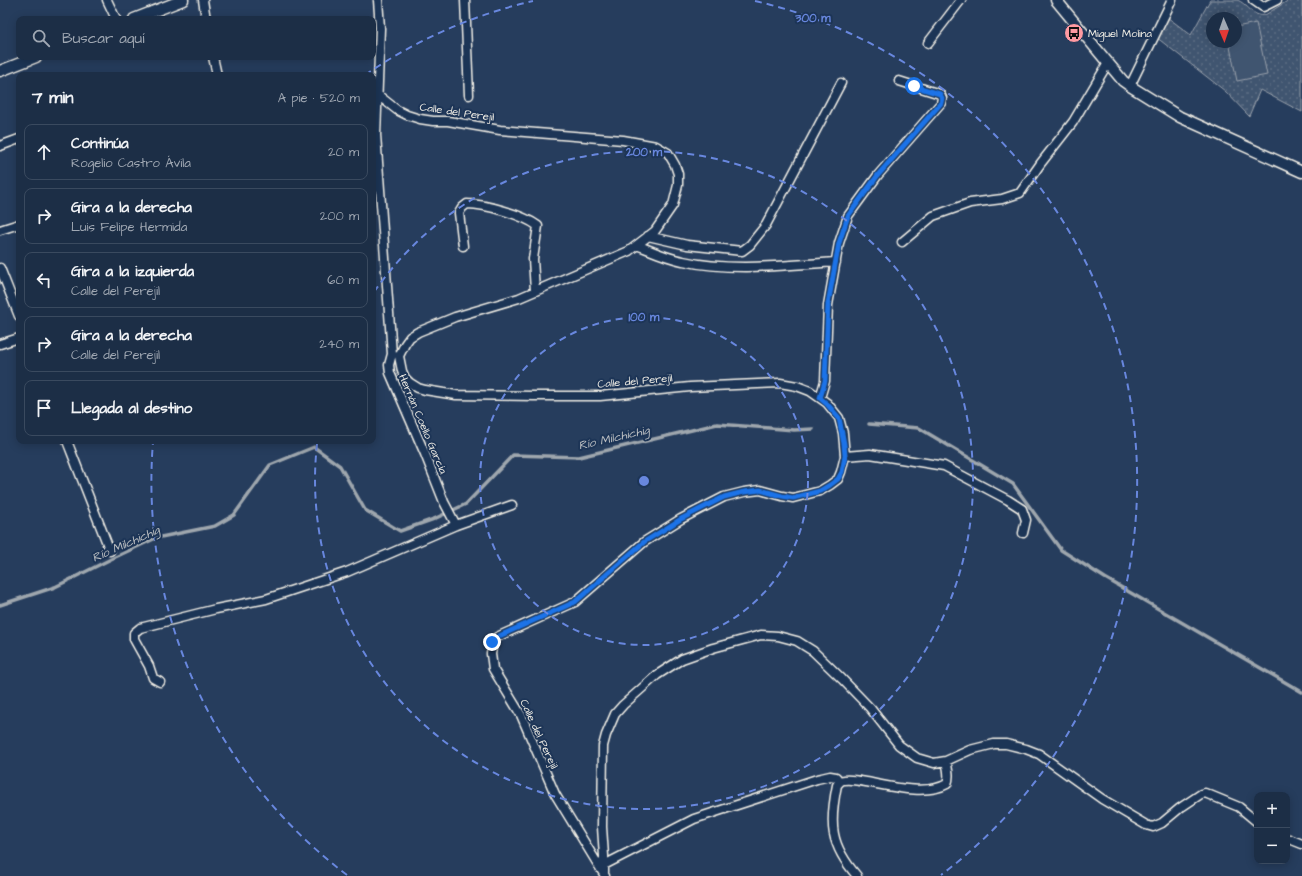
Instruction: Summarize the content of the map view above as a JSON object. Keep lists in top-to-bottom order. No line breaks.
{"streets":{"street":["Calle del Perejil","Hernán Coello García"]},"crossings":[["Calle del Perejil","Hernán Coello García"]],"water":["Río Milchichig"],"places":{"bus stop":["Miguel Molina"]},"north":"bottom","page":{"search":"Buscar aquí","heading":["7 min","A pie · 520 m"],"list":[["Continúa","Rogelio Castro Ávila","20 m"],["Gira a la derecha","Luis Felipe Hermida","200 m"],["Gira a la izquierda","Calle del Perejil","60 m"],["Gira a la derecha","Calle del Perejil","240 m"],"Llegada al destino"],"map_buttons":["+","−"]},"rings":["300 m","200 m","100 m"]}
